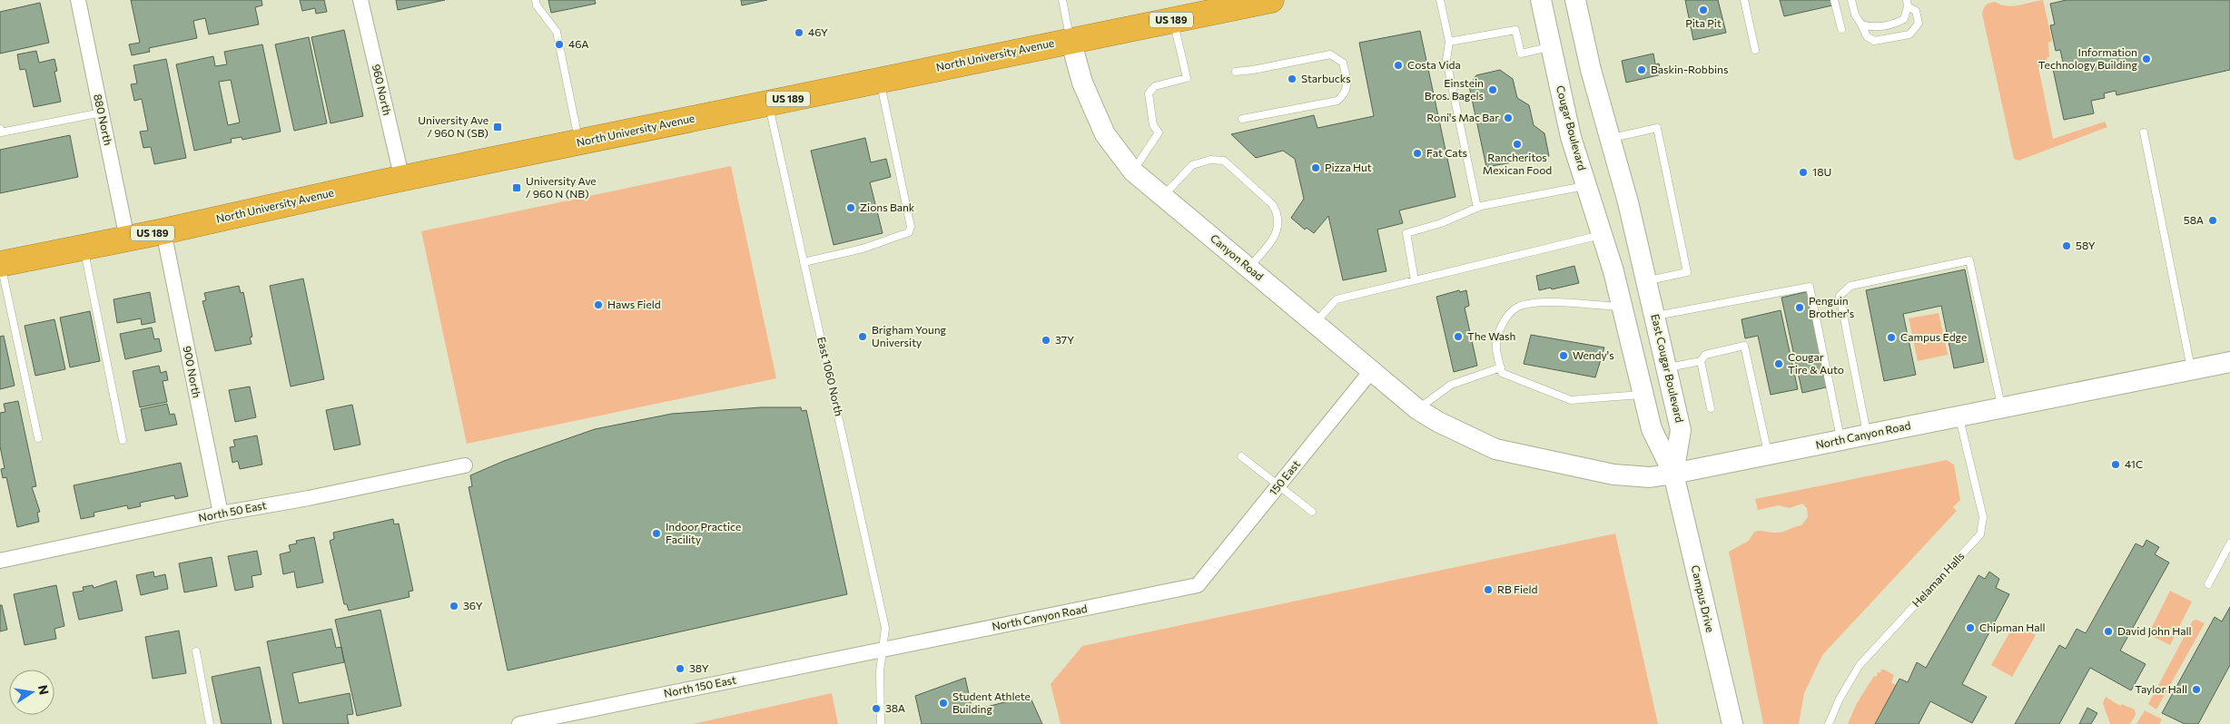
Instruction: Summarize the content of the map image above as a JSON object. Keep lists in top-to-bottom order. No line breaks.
{"streets":{"highway":["US 189","North University Avenue"],"main road":["Cougar Boulevard","Canyon Road","East Cougar Boulevard","North Canyon Road","Campus Drive"],"street":["960 North","880 North","900 North","150 East","North 50 East","North 150 East"],"lane":["East 1060 North","Helaman Halls"]},"crossings":[["North University Avenue","960 North"],["North University Avenue","880 North"],["North University Avenue","Canyon Road"],["North University Avenue","900 North"],["North University Avenue","East 1060 North"],["Canyon Road","North Canyon Road"],["Canyon Road","150 East"],["East Cougar Boulevard","North Canyon Road"],["East Cougar Boulevard","Campus Drive"],["900 North","North 50 East"],["East 1060 North","North Canyon Road"],["East 1060 North","North 150 East"],["North Canyon Road","150 East"],["North Canyon Road","Helaman Halls"],["North Canyon Road","Campus Drive"],["North Canyon Road","North 150 East"]],"places":{"other":["Pita Pit","46Y","46A","Information Technology Building","Costa Vida","Baskin-Robbins","Starbucks","Einstein Bros. Bagels","Roni's Mac Bar","Rancheritos Mexican Food","Fat Cats","Pizza Hut","18U","Zions Bank","58A","58Y","Haws Field","Penguin Brother's","Brigham Young University","The Wash","Campus Edge","37Y","Wendy's","Cougar Tire & Auto","41C","Indoor Practice Facility","RB Field","36Y","Chipman Hall","David John Hall","38Y","Taylor Hall","Student Athlete Building","38A"],"transit":["University Ave / 960 N (SB)","University Ave / 960 N (NB)"]},"north":"right"}
